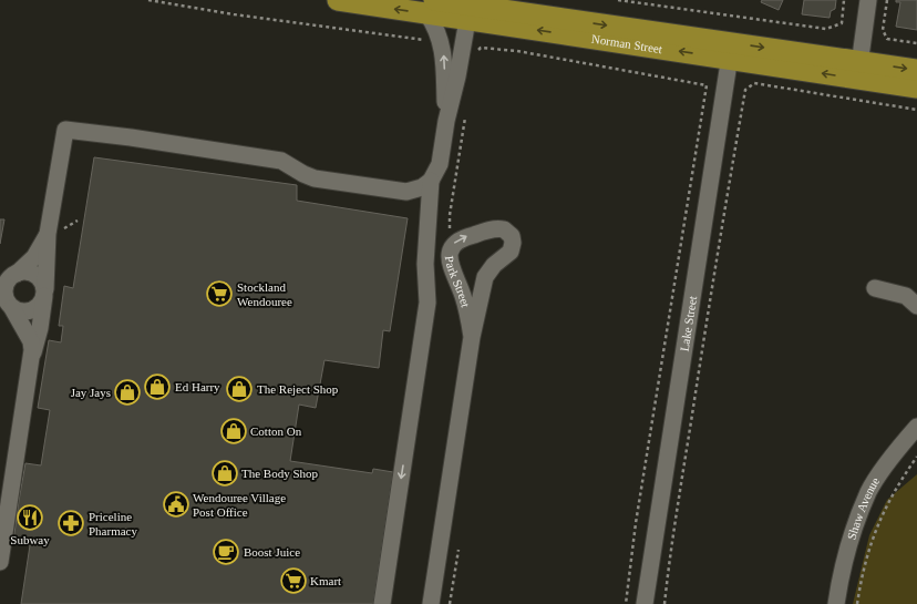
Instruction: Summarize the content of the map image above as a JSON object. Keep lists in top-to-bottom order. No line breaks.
{"streets":{"main road":["Norman Street"],"street":["Park Street","Lake Street","Shaw Avenue"]},"crossings":[["Norman Street","Lake Street"]],"places":{"supermarket":["Stockland Wendouree","Kmart"],"shop":["Ed Harry","The Reject Shop","Jay Jays","Cotton On","The Body Shop"],"public building":["Wendouree Village Post Office"],"restaurant":["Subway"],"pharmacy":["Priceline Pharmacy"],"cafe":["Boost Juice"]}}
